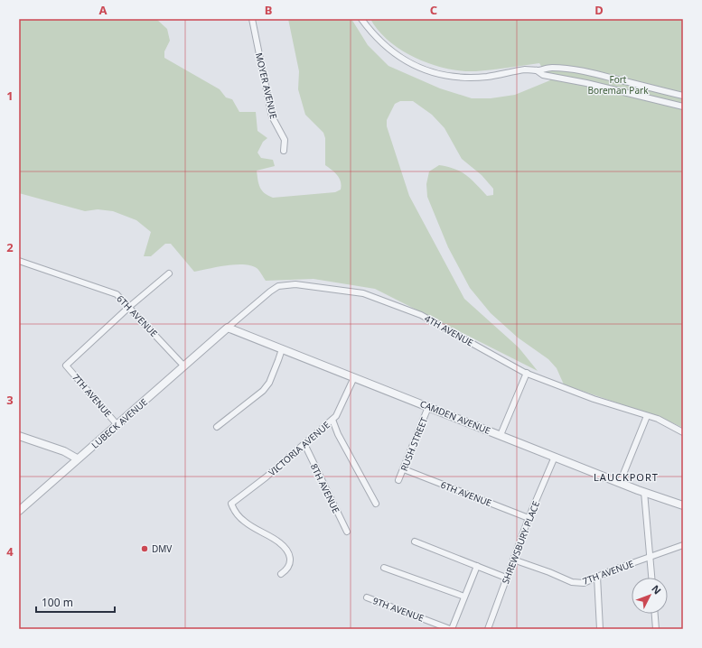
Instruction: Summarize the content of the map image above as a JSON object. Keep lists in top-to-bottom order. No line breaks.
{"streets":{"street":["MOYER AVENUE","6TH AVENUE","4TH AVENUE","7TH AVENUE","CAMDEN AVENUE","LUBECK AVENUE","RUSH STREET","VICTORIA AVENUE","8TH AVENUE","SHREWSBURY PLACE","9TH AVENUE"]},"crossings":[["6TH AVENUE","7TH AVENUE"],["6TH AVENUE","LUBECK AVENUE"],["6TH AVENUE","RUSH STREET"],["6TH AVENUE","SHREWSBURY PLACE"],["4TH AVENUE","CAMDEN AVENUE"],["4TH AVENUE","LUBECK AVENUE"],["7TH AVENUE","LUBECK AVENUE"],["7TH AVENUE","SHREWSBURY PLACE"],["CAMDEN AVENUE","RUSH STREET"],["CAMDEN AVENUE","VICTORIA AVENUE"],["CAMDEN AVENUE","SHREWSBURY PLACE"],["VICTORIA AVENUE","8TH AVENUE"]],"districts":["LAUCKPORT"],"parks":["Fort Boreman Park"],"places":["DMV"],"scale_bar":"100 m","north":"top right","grid":{"columns":["A","B","C","D"],"rows":["1","2","3","4"]}}
